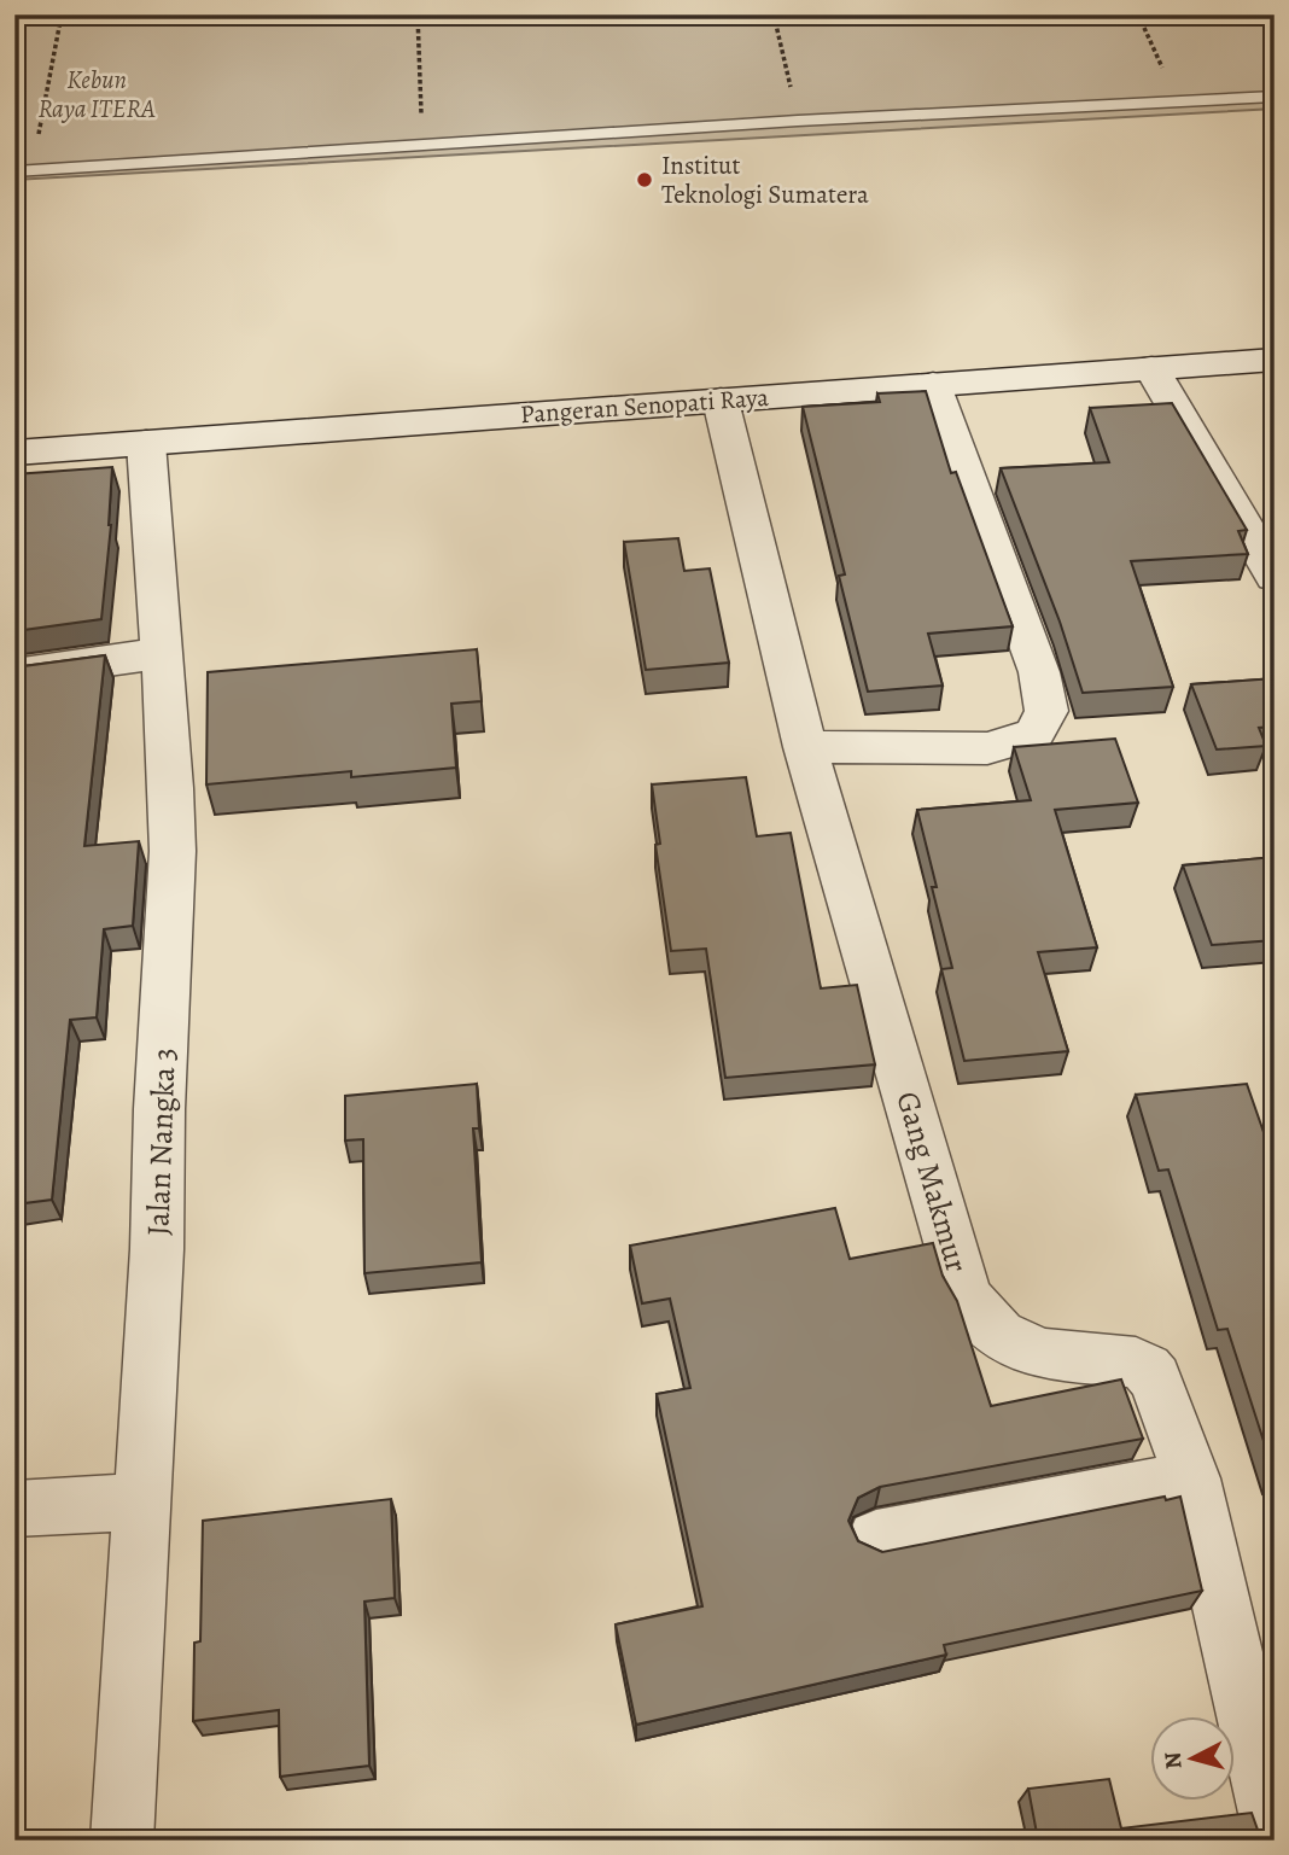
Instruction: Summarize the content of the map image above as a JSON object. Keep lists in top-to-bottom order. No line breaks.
{"streets":{"street":["Pangeran Senopati Raya","Jalan Nangka 3","Gang Makmur"]},"crossings":[["Pangeran Senopati Raya","Jalan Nangka 3"],["Pangeran Senopati Raya","Gang Makmur"]],"parks":["Kebun Raya ITERA"],"places":["Institut Teknologi Sumatera"],"north":"left"}
